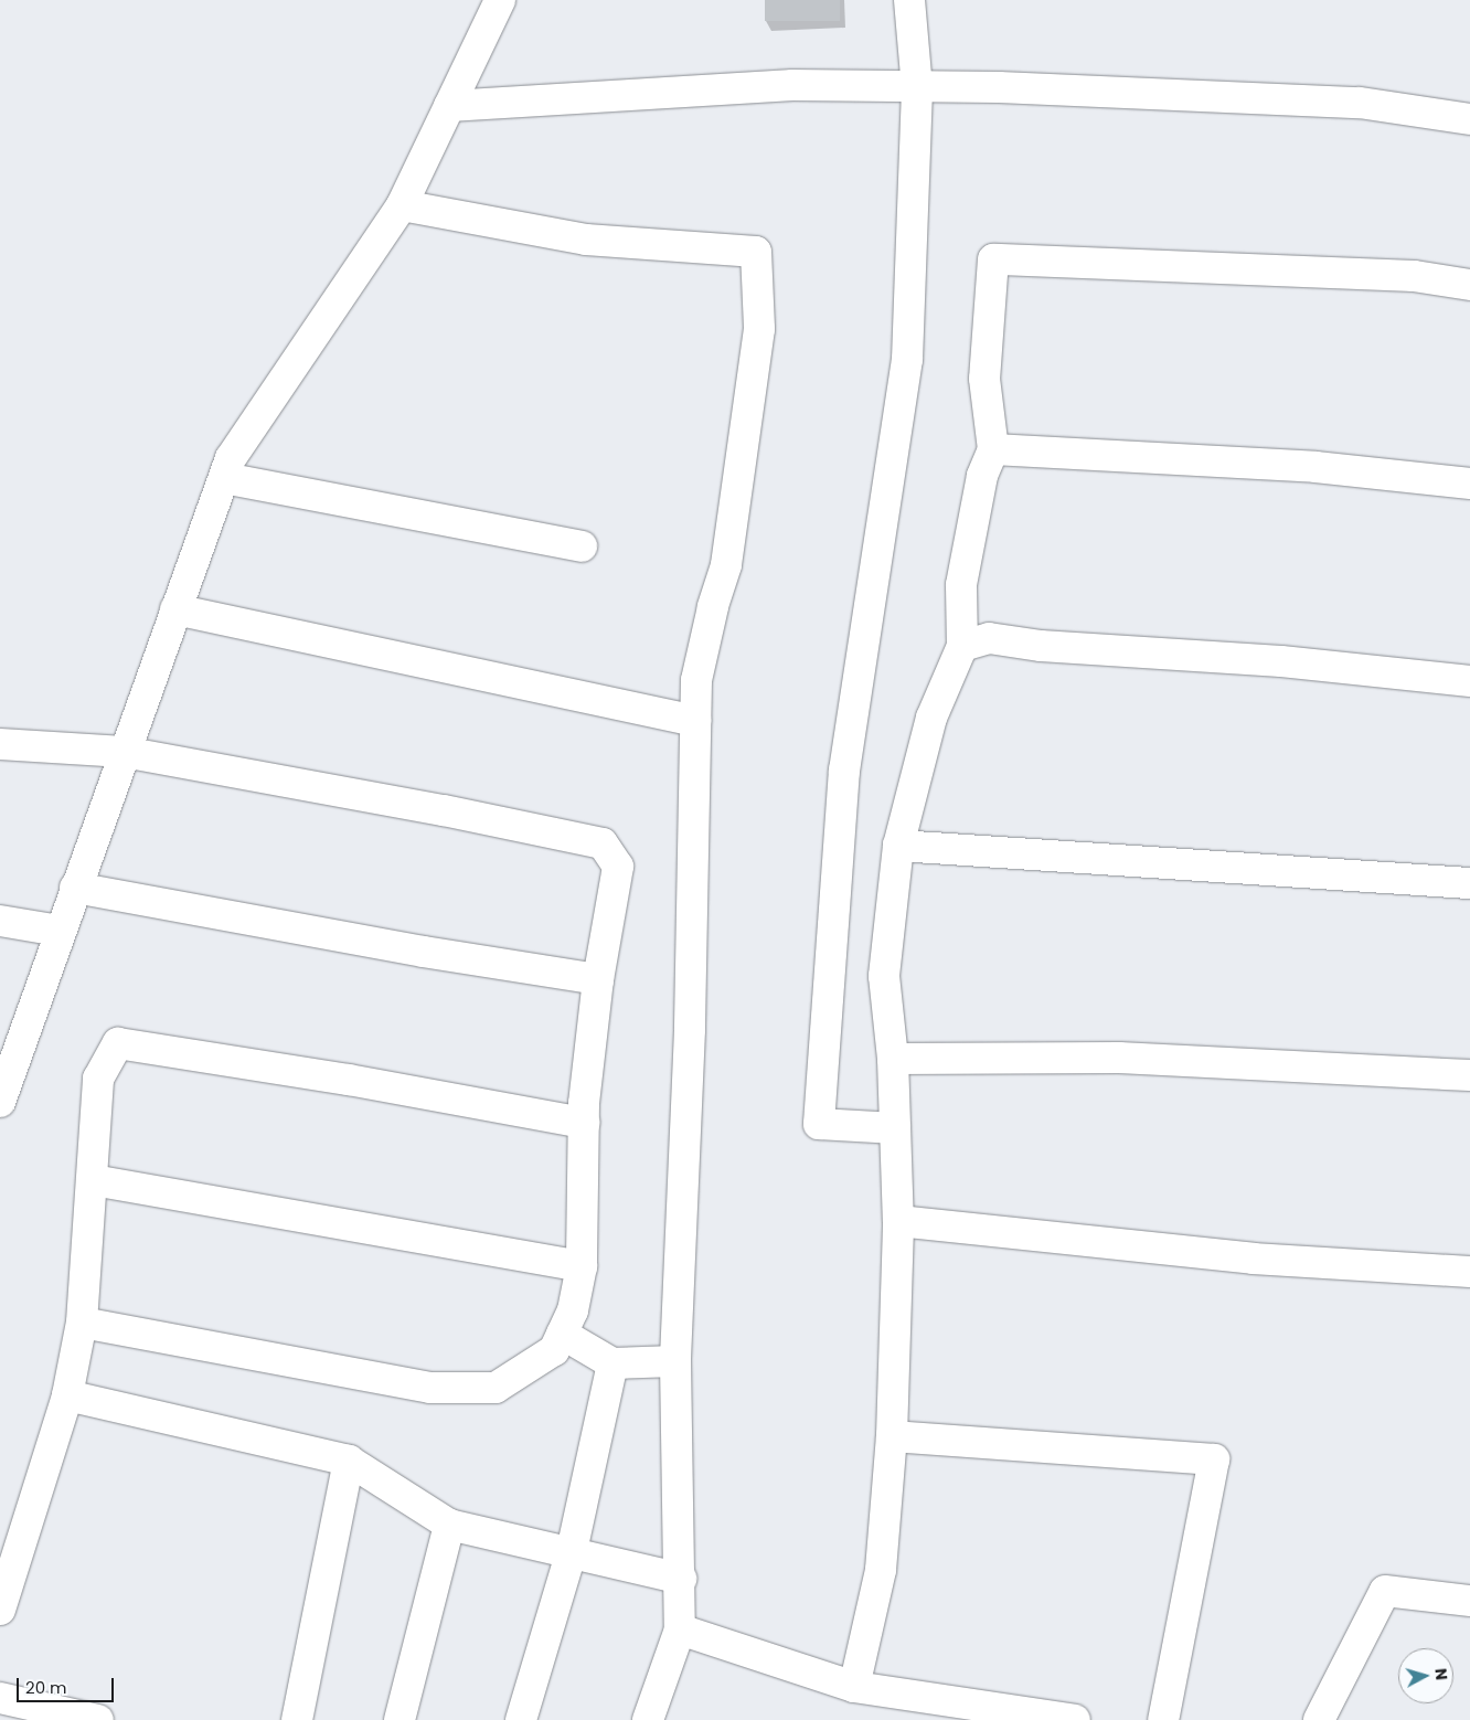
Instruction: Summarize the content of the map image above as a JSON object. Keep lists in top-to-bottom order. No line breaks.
{"scale_bar":"20 m","north":"right"}
